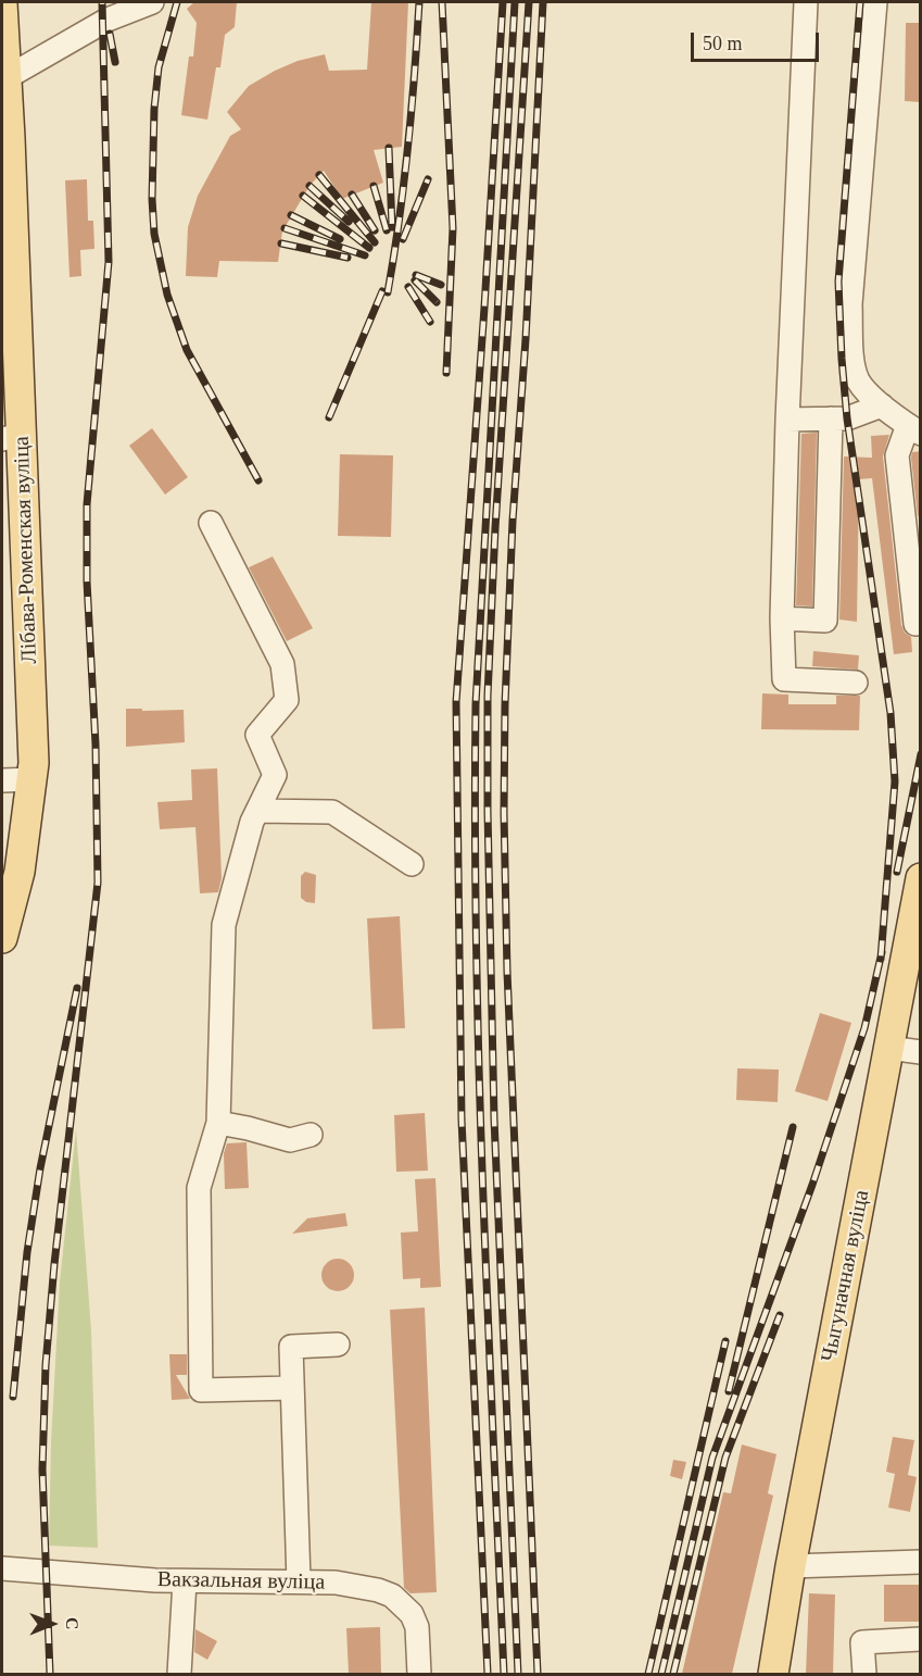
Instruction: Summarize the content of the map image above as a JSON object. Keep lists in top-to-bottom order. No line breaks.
{"streets":{"main road":["Лібава-Роменская вуліца","Чыгуначная вуліца"],"street":["Вакзальная вуліца"]},"scale_bar":"50 m","north":"right"}
